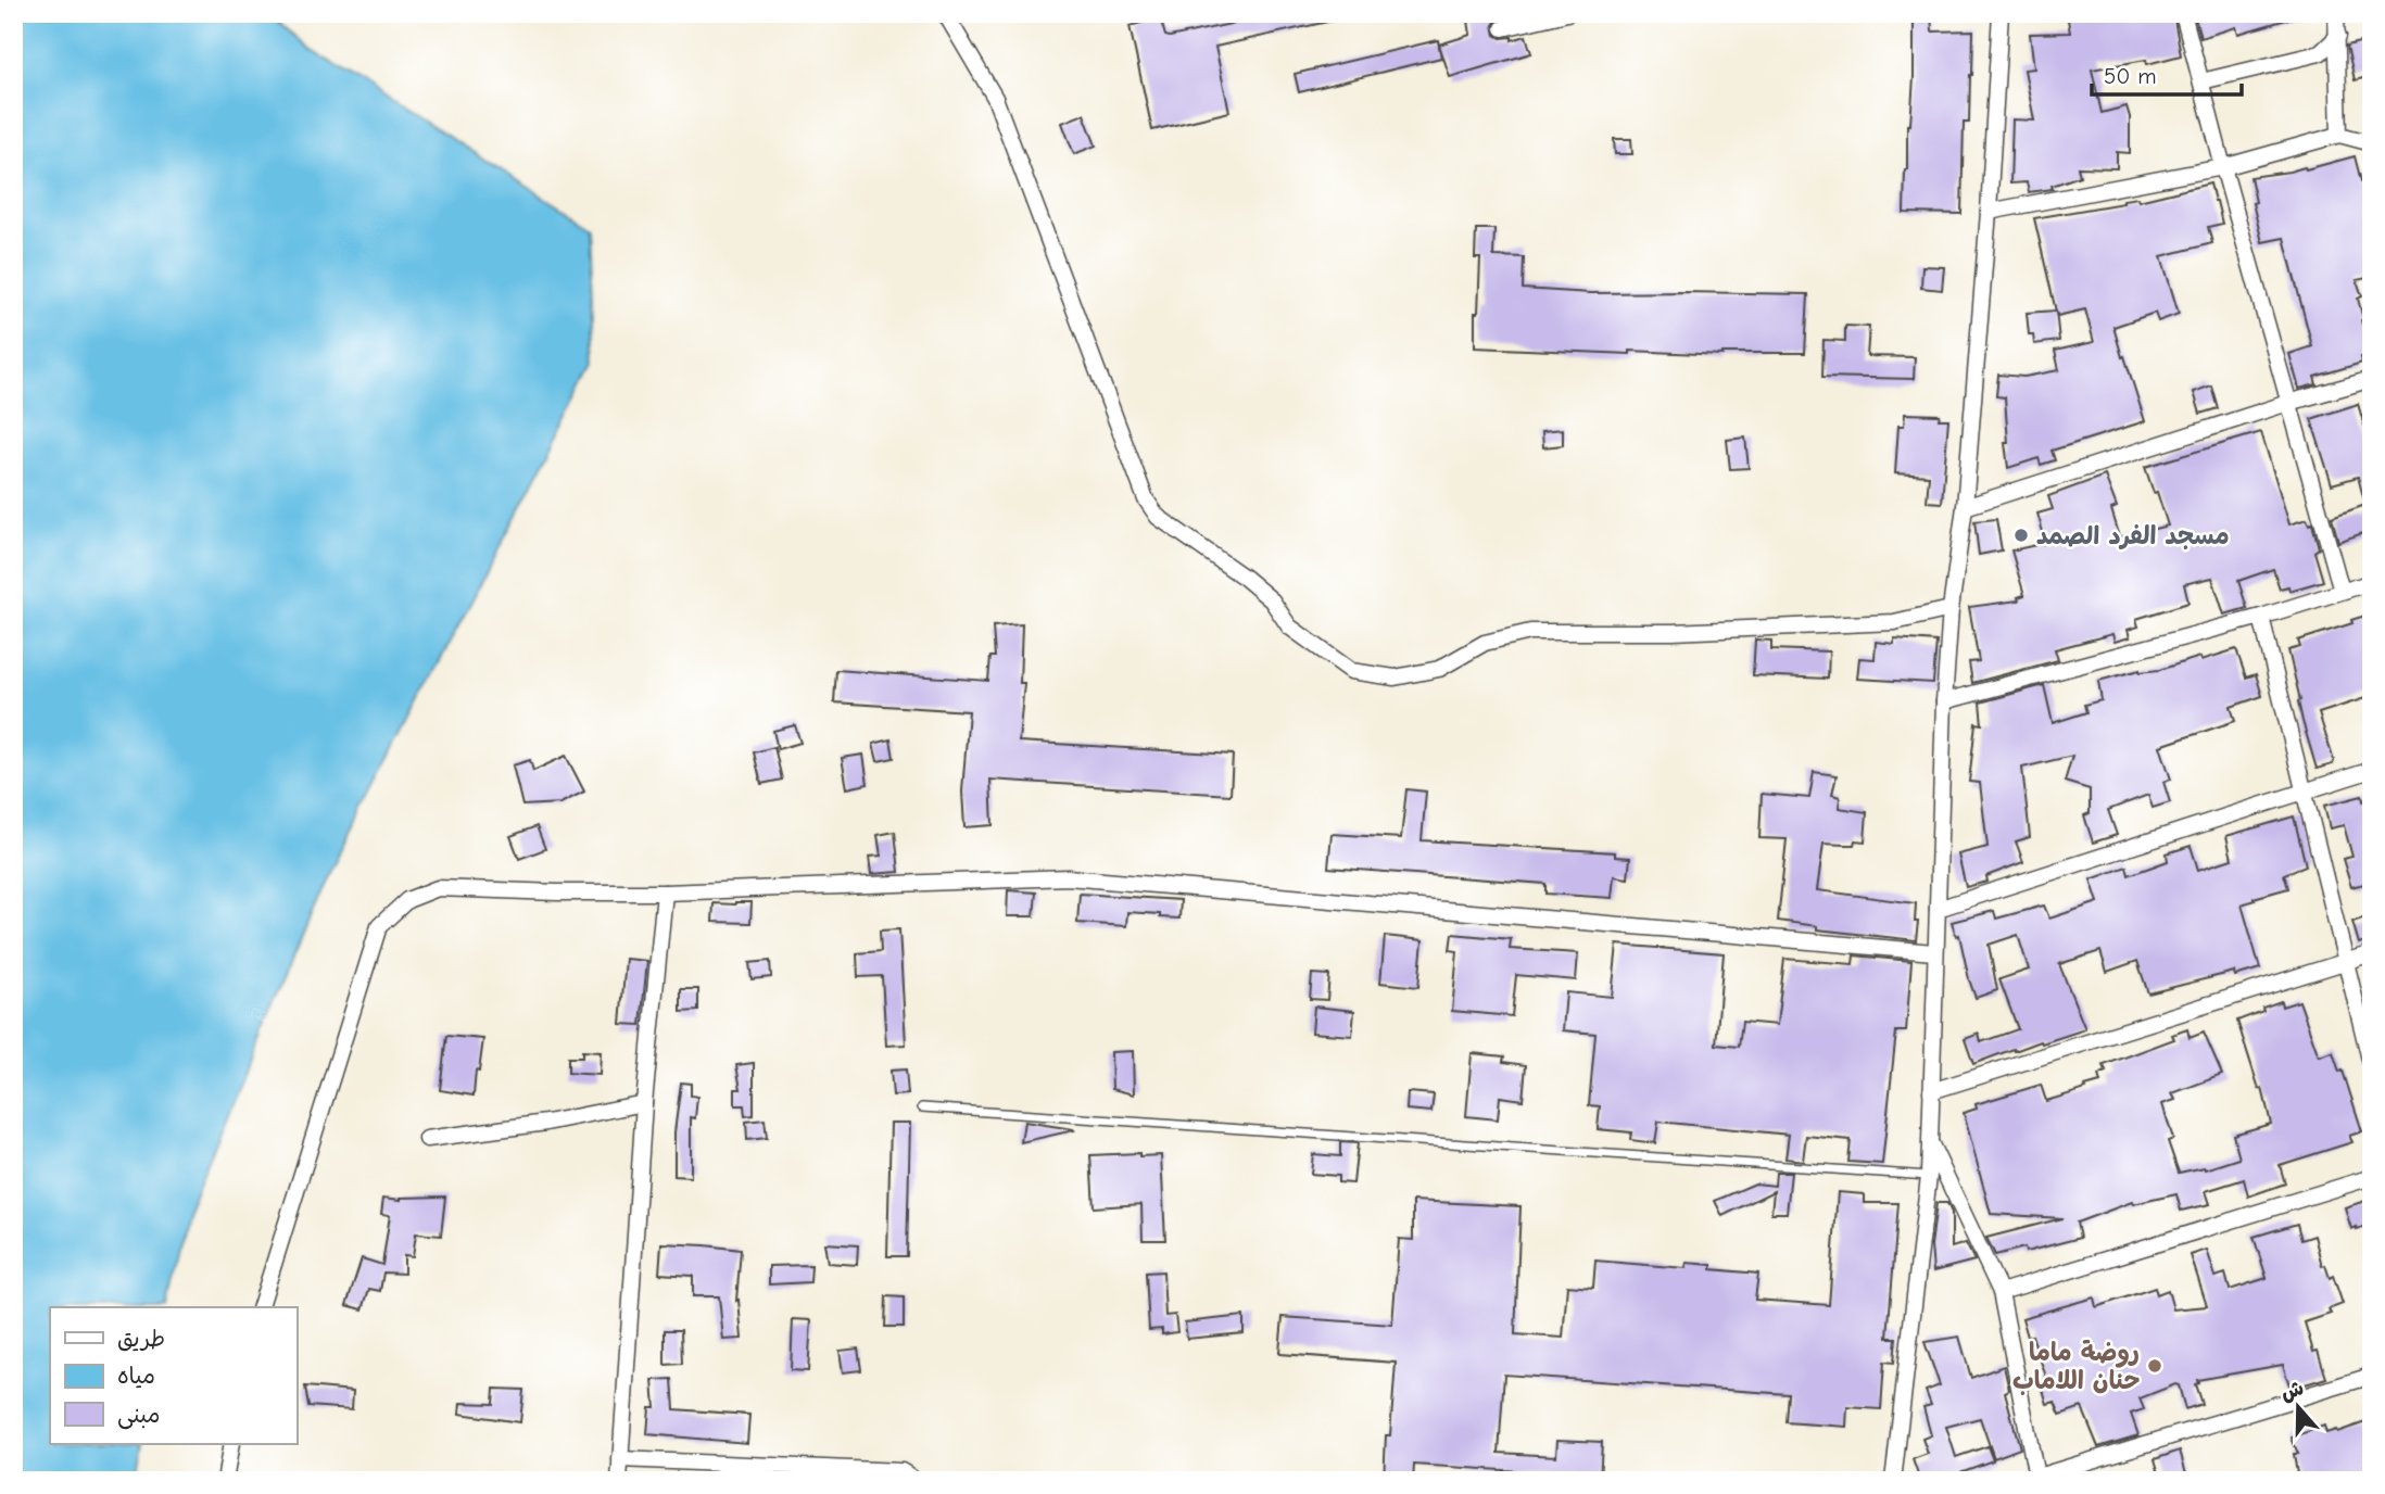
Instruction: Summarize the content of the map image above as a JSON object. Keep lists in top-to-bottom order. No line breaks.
{"places":["مسجد الفرد الصمد","روضة ماما حنان اللاماب"],"legend":["طريق","مياه","مبنى"],"scale_bar":"50 m","north":"top"}
